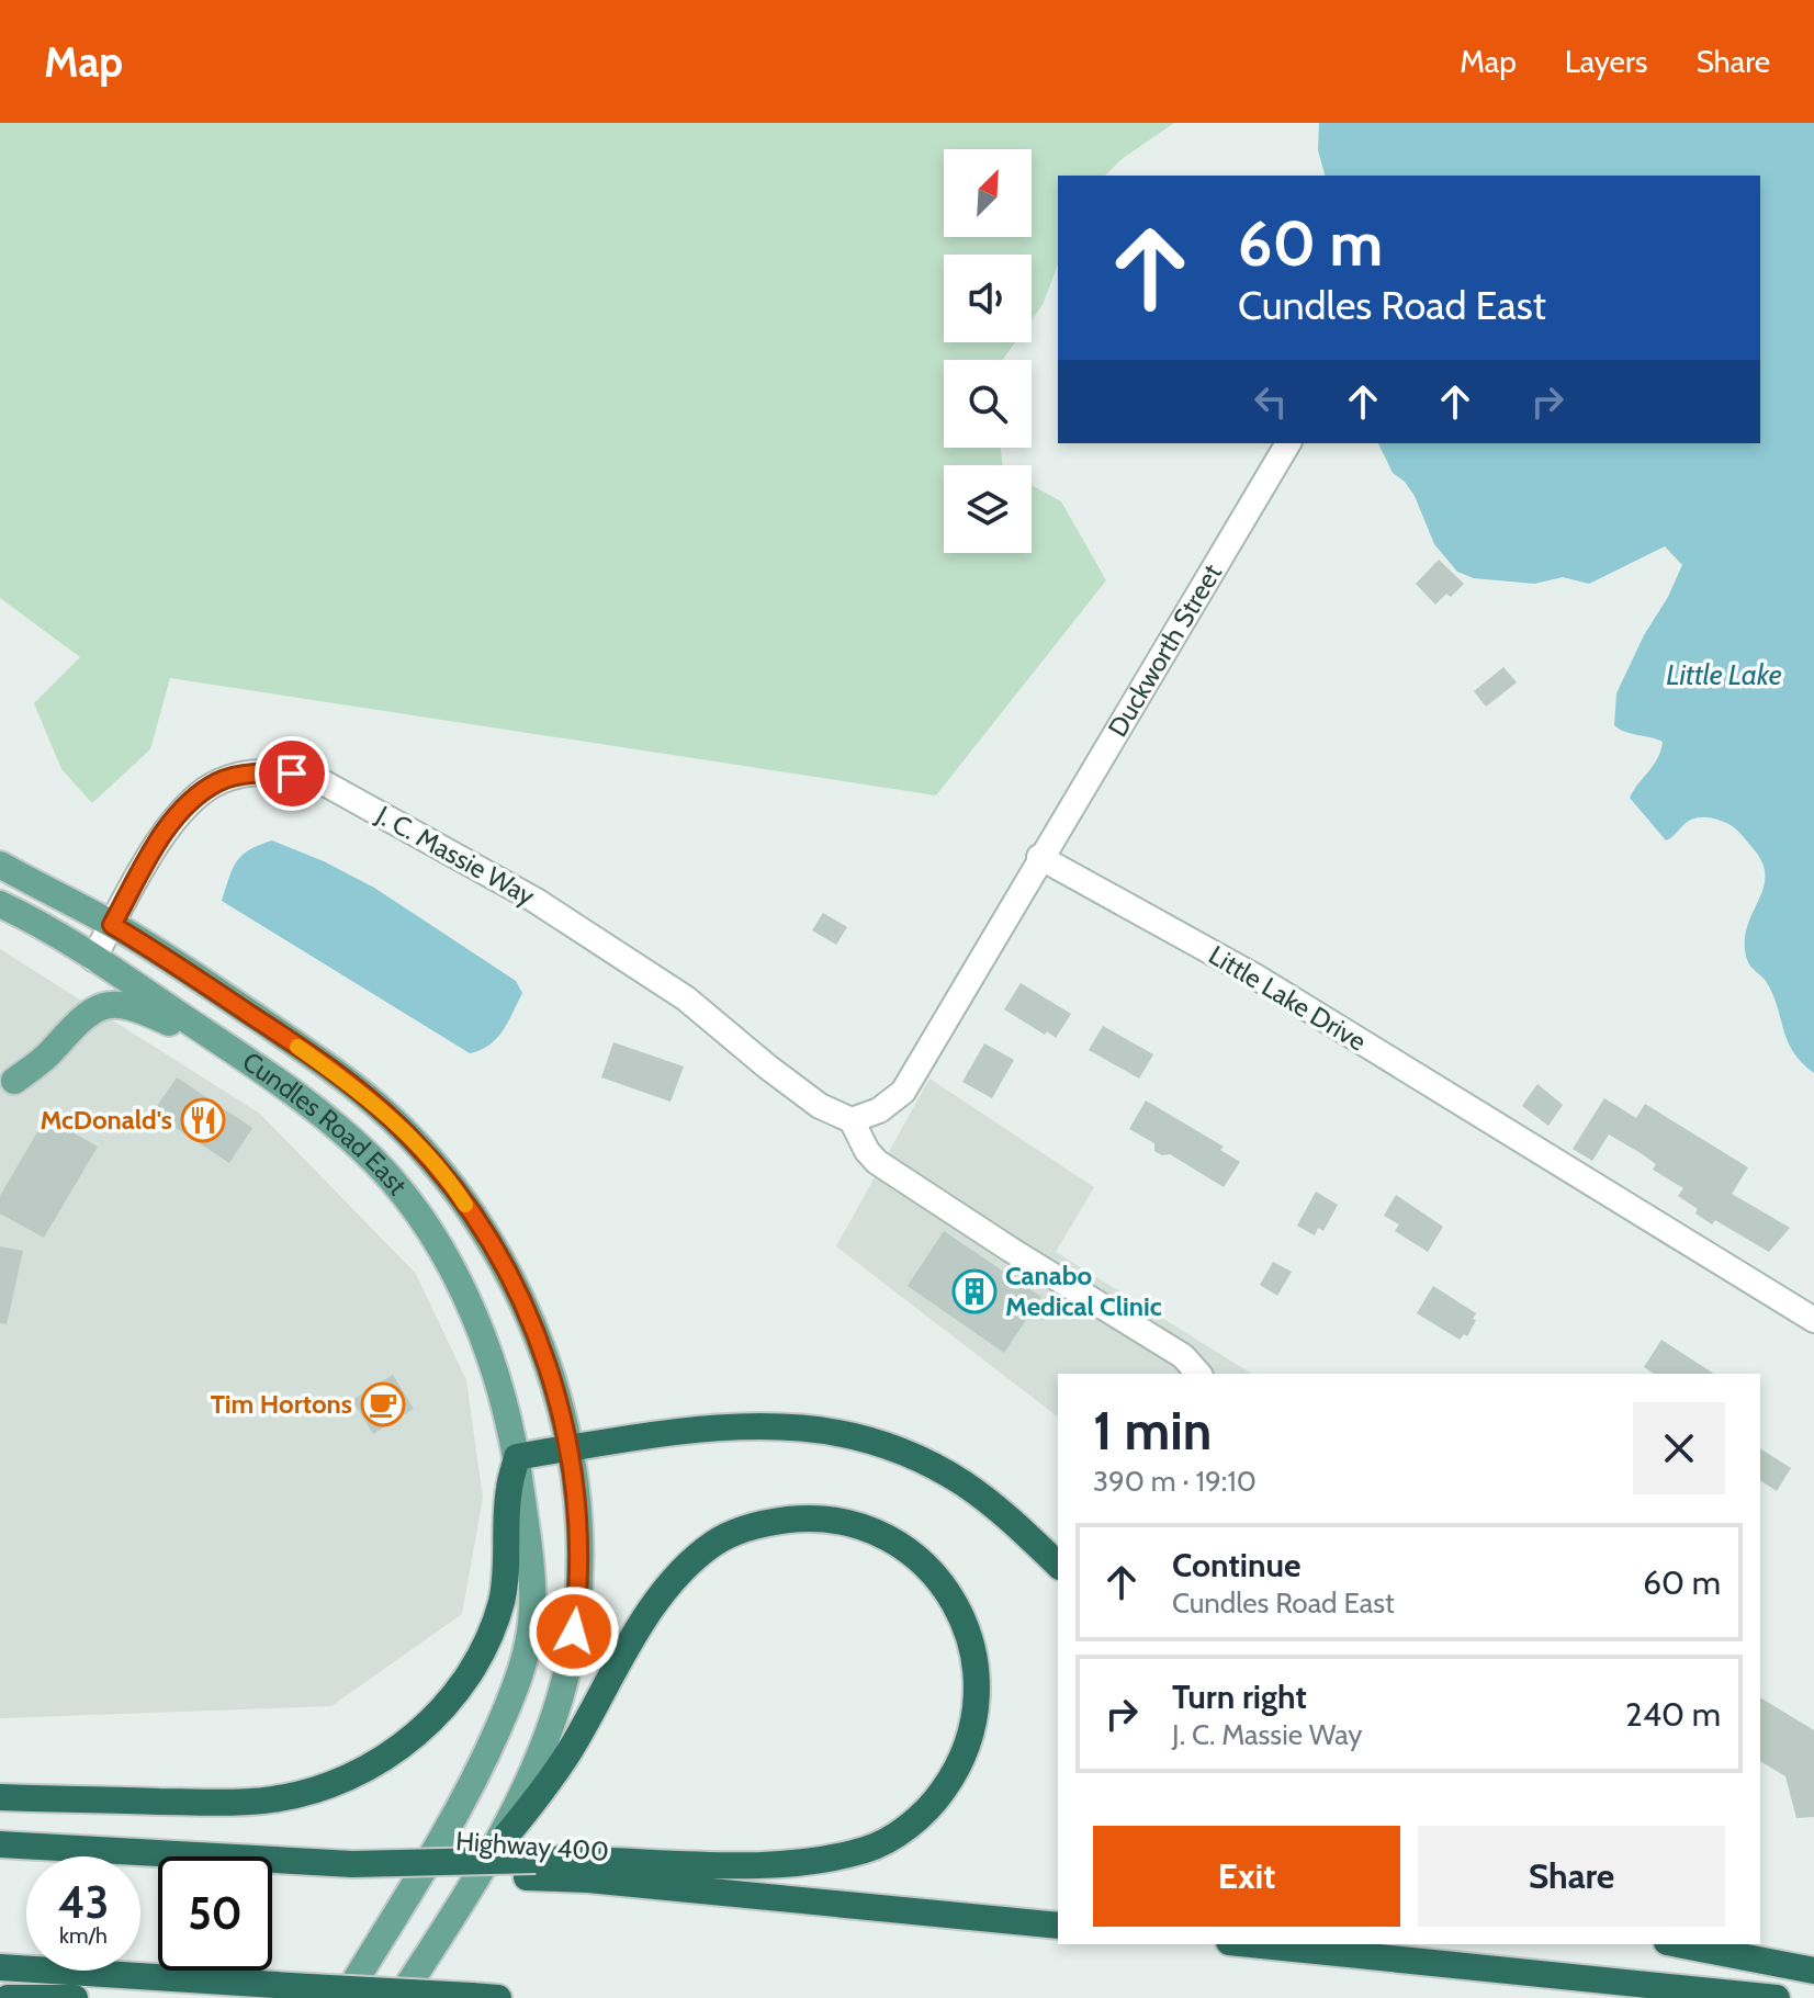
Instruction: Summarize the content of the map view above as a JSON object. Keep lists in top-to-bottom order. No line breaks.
{"streets":{"highway":["Highway 400"],"main road":["Cundles Road East"],"street":["Duckworth Street","J. C. Massie Way","Little Lake Drive"]},"crossings":[["Duckworth Street","Little Lake Drive"],["J. C. Massie Way","Cundles Road East"]],"water":["Little Lake"],"places":{"restaurant":["McDonald's"],"building":["Canabo Medical Clinic"],"cafe":["Tim Hortons"]},"north":"top right","page":{"header":"Map","nav":["Map","Layers","Share"],"turn":["60 m","Cundles Road East"],"heading":["1 min","390 m · 19:10"],"list":[{"name":"Continue","note":"Cundles Road East","value":"60 m"},{"name":"Turn right","note":"J. C. Massie Way","value":"240 m"}],"buttons":["Exit","Share"],"speed":"43 km/h","limit":"50"}}
